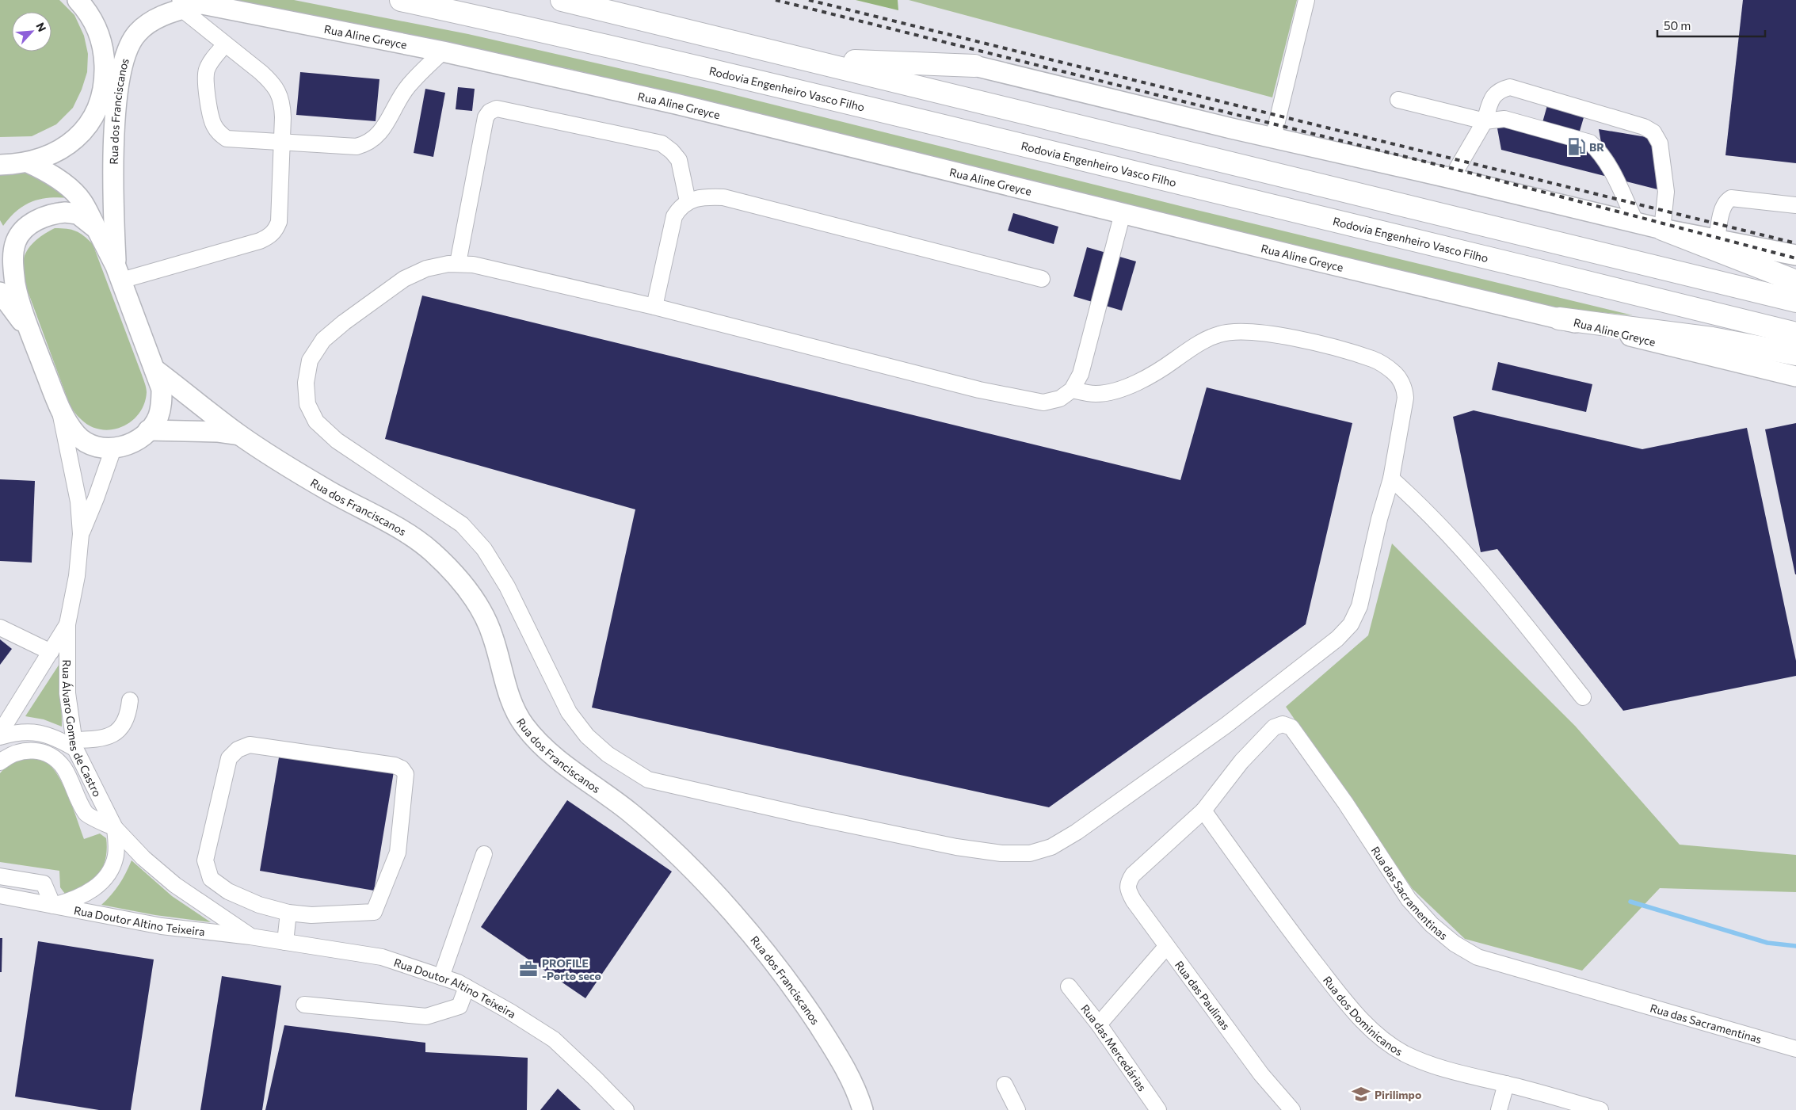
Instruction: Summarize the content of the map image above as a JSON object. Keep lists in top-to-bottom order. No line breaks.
{"streets":{"highway":["Rodovia Engenheiro Vasco Filho"],"main road":["Rua Aline Greyce","Rua dos Franciscanos"],"street":["Rua Álvaro Gomes de Castro","Rua das Sacramentinas","Rua Doutor Altino Teixeira","Rua das Paulinas","Rua dos Dominicanos","Rua das Mercedárias"]},"crossings":[["Rua Aline Greyce","Rua dos Franciscanos"],["Rua Álvaro Gomes de Castro","Rua Doutor Altino Teixeira"],["Rua das Sacramentinas","Rua das Paulinas"],["Rua das Sacramentinas","Rua dos Dominicanos"]],"places":{"fuel station":["BR"],"office":["PROFILE -Porto seco"],"school or university":["Pirilimpo"]},"scale_bar":"50 m","north":"top right"}
